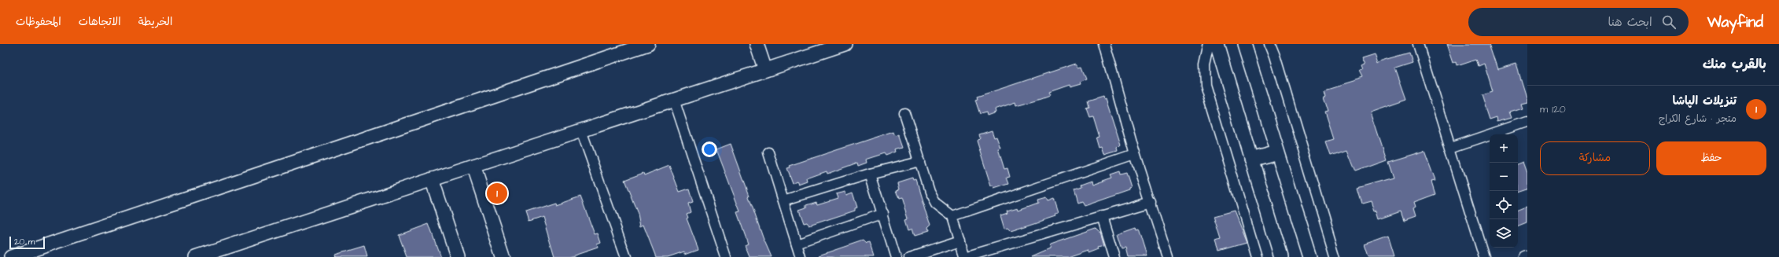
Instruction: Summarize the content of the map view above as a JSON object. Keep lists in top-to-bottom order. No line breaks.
{"scale_bar":"20 m","page":{"header":"Wayfind","search":"ابحث هنا","nav":["الخريطة","الاتجاهات","المحفوظات"],"heading":"بالقرب منك","list":[{"mark":"1","name":"تنزيلات الپاشا","note":"متجر · شارع الكراج","value":"120 m"}],"buttons":["حفظ","مشاركة"],"map_buttons":["+","−"],"pins":"1","scale":"20 m"}}
